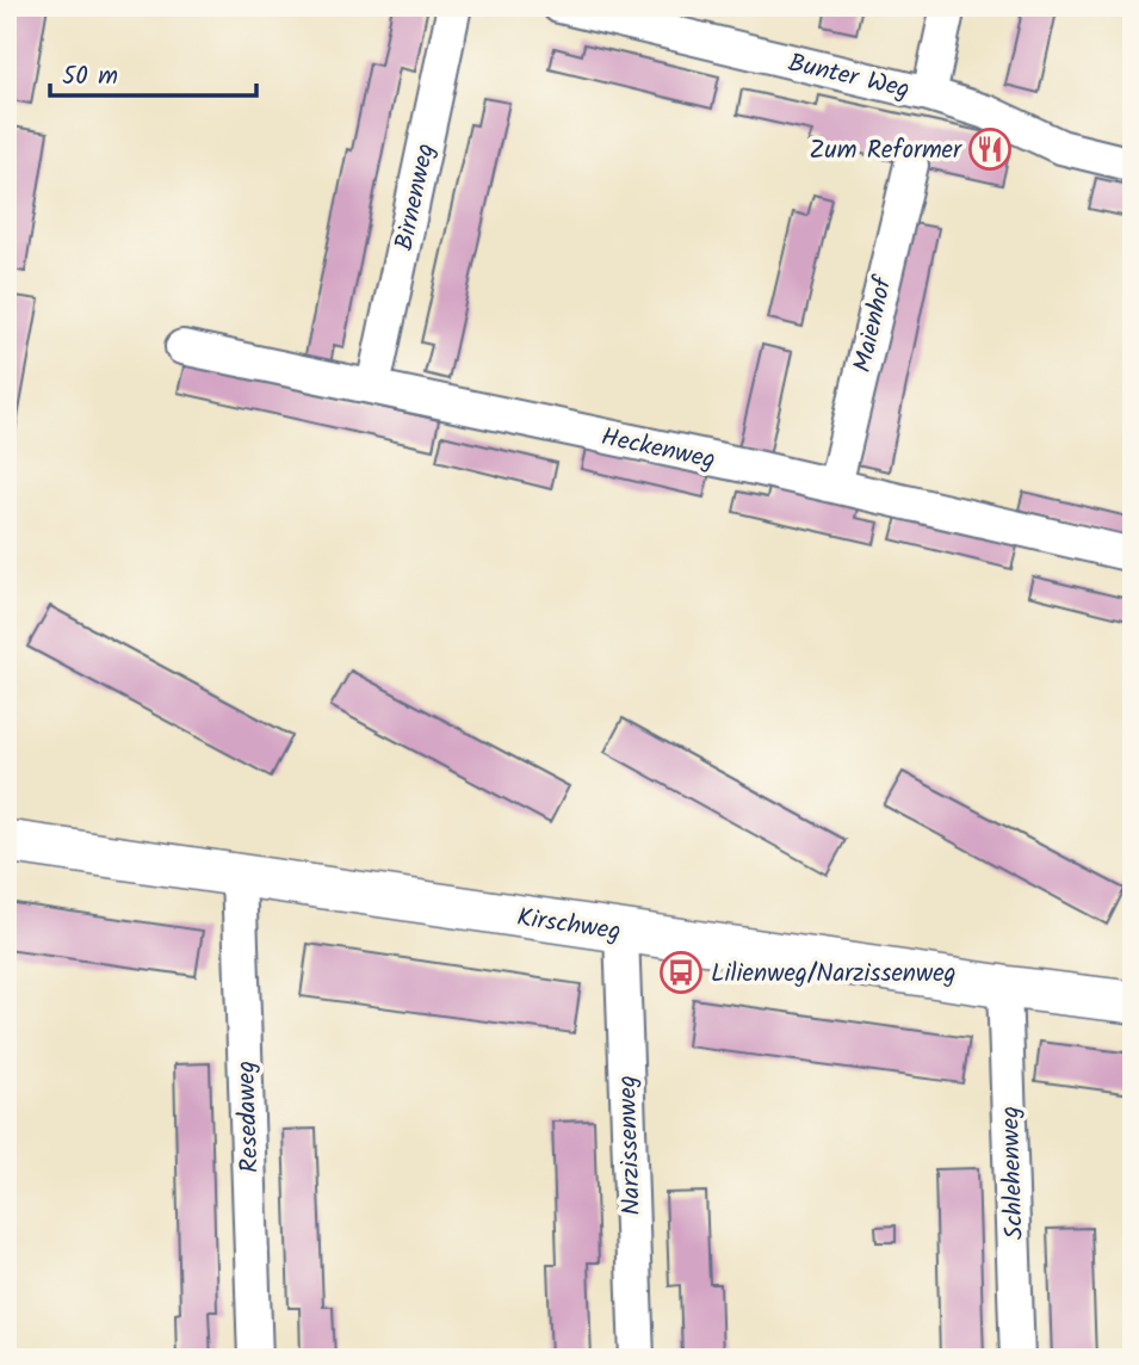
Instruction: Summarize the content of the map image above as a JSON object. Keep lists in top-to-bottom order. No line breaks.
{"streets":{"main road":["Kirschweg"],"street":["Bunter Weg","Birnenweg","Maienhof","Heckenweg","Resedaweg","Narzissenweg","Schlehenweg"]},"crossings":[["Birnenweg","Heckenweg"],["Maienhof","Heckenweg"],["Kirschweg","Resedaweg"],["Kirschweg","Narzissenweg"],["Kirschweg","Schlehenweg"]],"places":{"restaurant":["Zum Reformer"],"bus stop":["Lilienweg/Narzissenweg"]},"scale_bar":"50 m"}
